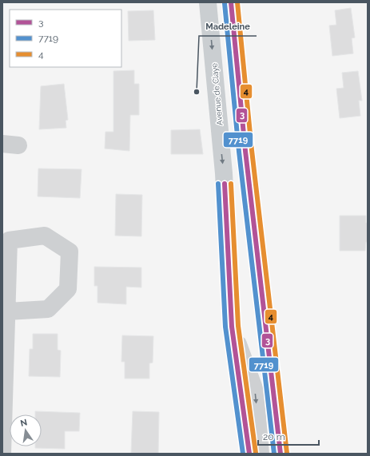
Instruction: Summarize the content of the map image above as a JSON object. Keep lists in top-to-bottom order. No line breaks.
{"streets":{"main road":["Avenue de Claye"]},"places":["Madeleine"],"lines":["transit line 3","transit line 4","transit line 7719"],"legend":["3","7719","4"],"scale_bar":"20 m","north":"top"}
